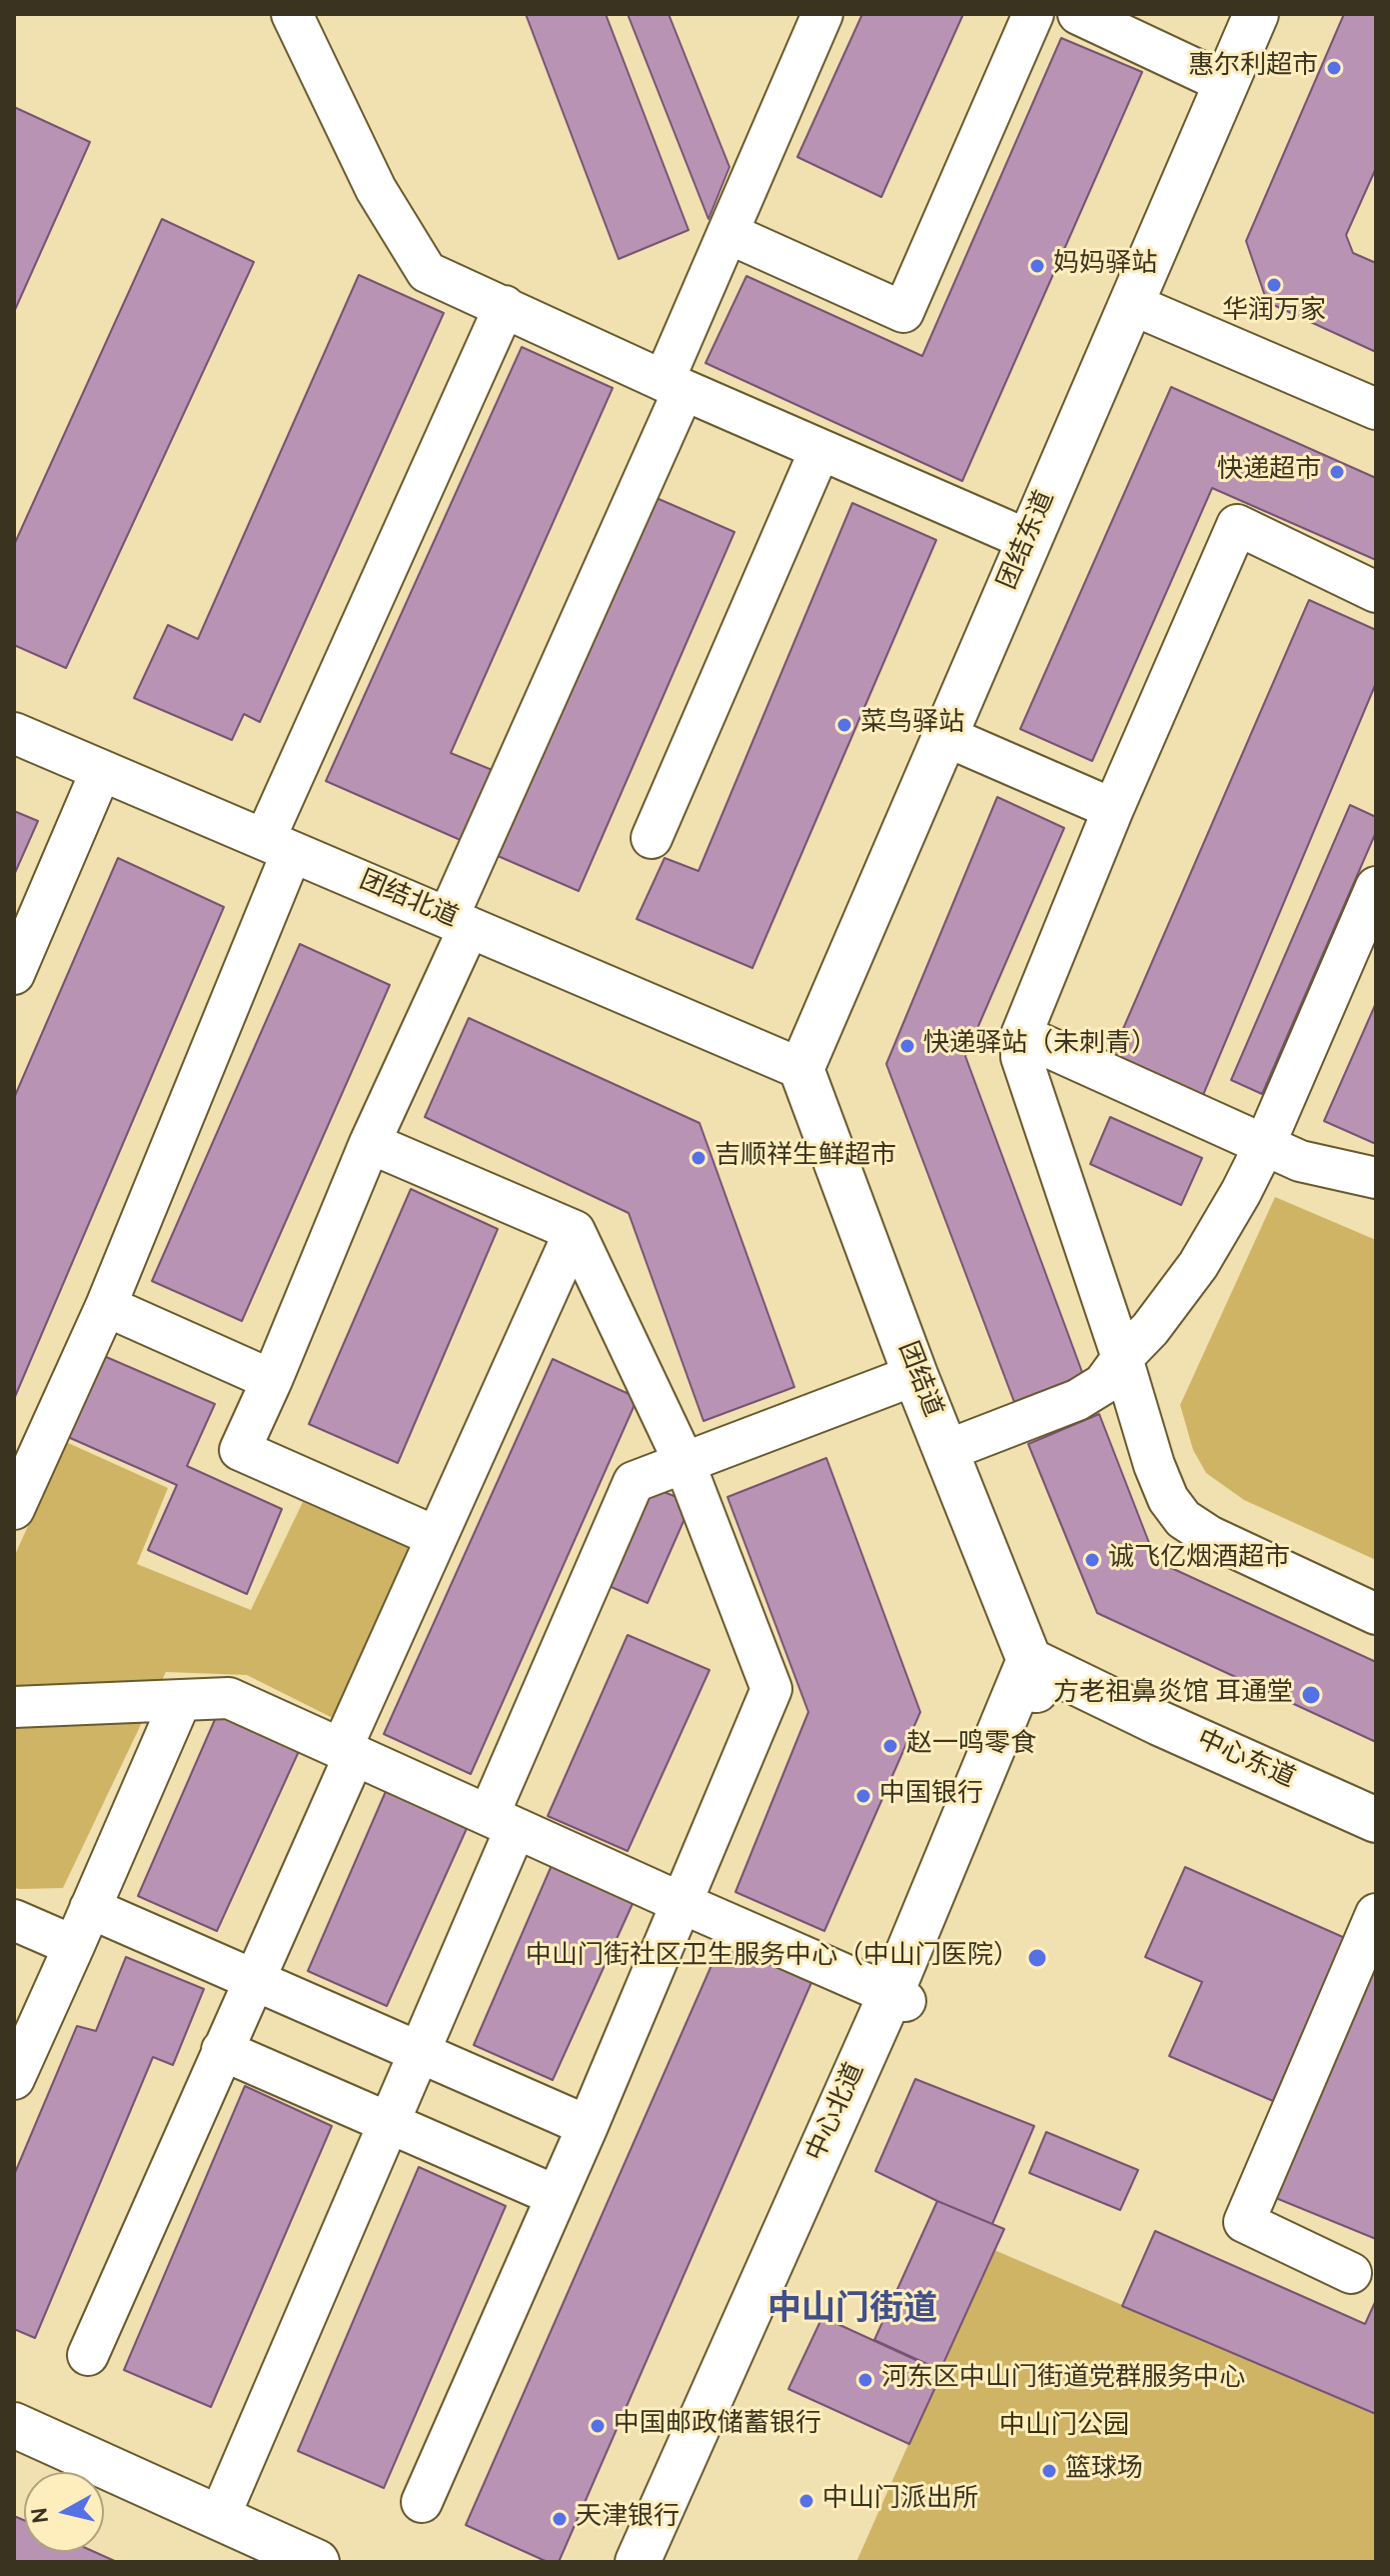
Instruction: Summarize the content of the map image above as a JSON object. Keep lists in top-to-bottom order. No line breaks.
{"streets":{"street":["团结东道","团结北道","团结道","中心东道","中心北道"]},"crossings":[["团结东道","团结北道"],["团结东道","团结道"],["团结北道","团结道"],["团结道","中心东道"],["团结道","中心北道"],["中心东道","中心北道"]],"districts":["中山门街道"],"parks":["中山门公园"],"places":["惠尔利超市","妈妈驿站","华润万家","快递超市","菜鸟驿站","快递驿站（未刺青）","吉顺祥生鲜超市","诚飞亿烟酒超市","方老祖鼻炎馆 耳通堂","赵一鸣零食","中国银行","中山门街社区卫生服务中心（中山门医院）","河东区中山门街道党群服务中心","中国邮政储蓄银行","篮球场","中山门派出所","天津银行"],"north":"left"}
